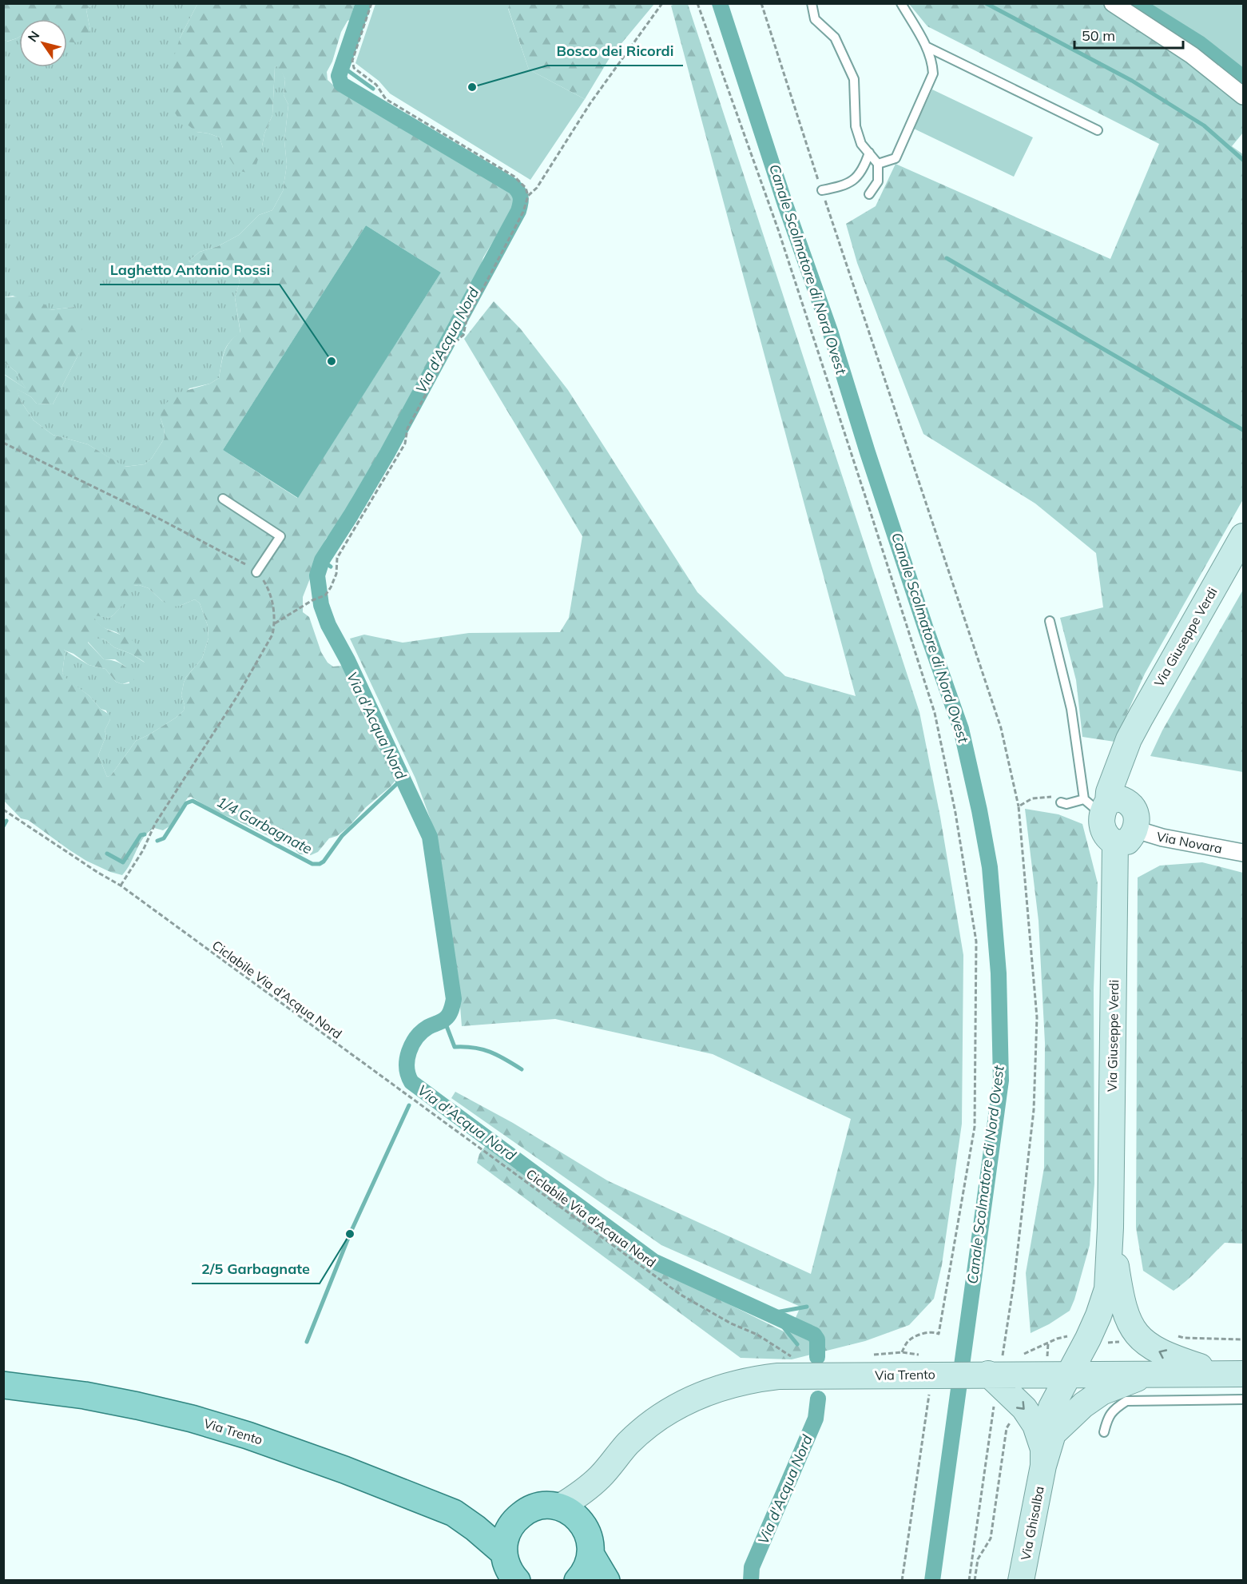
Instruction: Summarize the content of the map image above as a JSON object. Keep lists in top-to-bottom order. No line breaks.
{"streets":{"main road":["Via Trento"],"street":["Via Giuseppe Verdi","Via Novara","Via Ghisalba"],"path":["Ciclabile Via d’Acqua Nord"]},"crossings":[["Via Giuseppe Verdi","Via Novara"],["Via Giuseppe Verdi","Via Trento"],["Via Giuseppe Verdi","Via Ghisalba"],["Via Trento","Via Ghisalba"]],"water":["Canale Scolmatore di Nord Ovest","Via d'Acqua Nord","1/4 Garbagnate"],"places":["Bosco dei Ricordi","Laghetto Antonio Rossi","2/5 Garbagnate"],"scale_bar":"50 m","north":"top left"}
